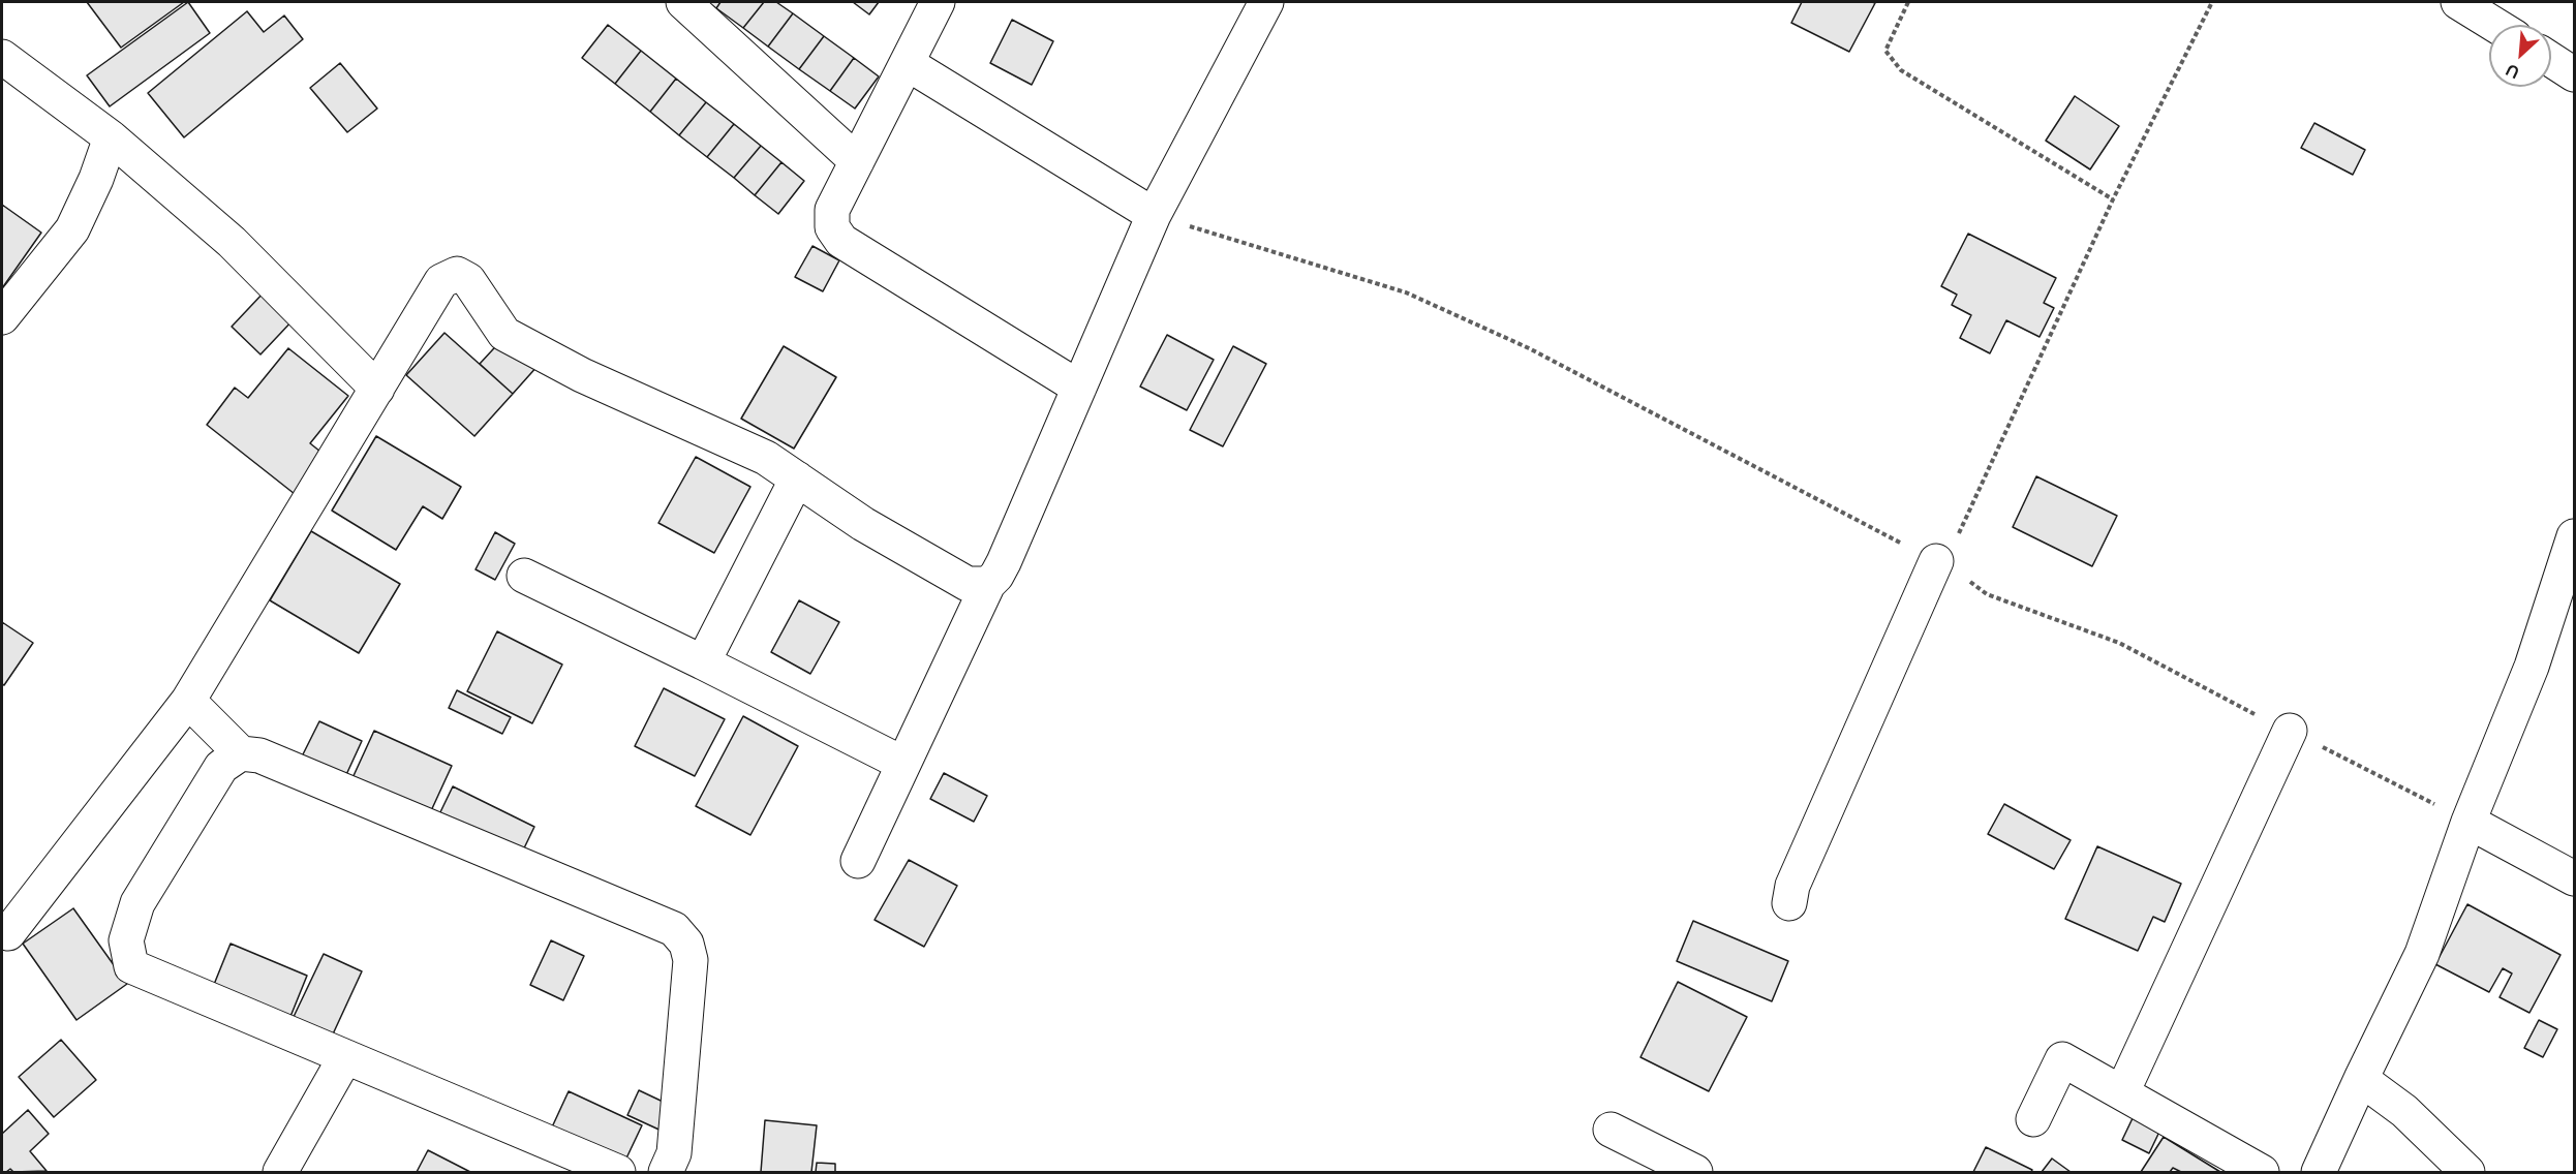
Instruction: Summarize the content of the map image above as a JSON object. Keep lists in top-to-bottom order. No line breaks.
{"north":"bottom left"}
